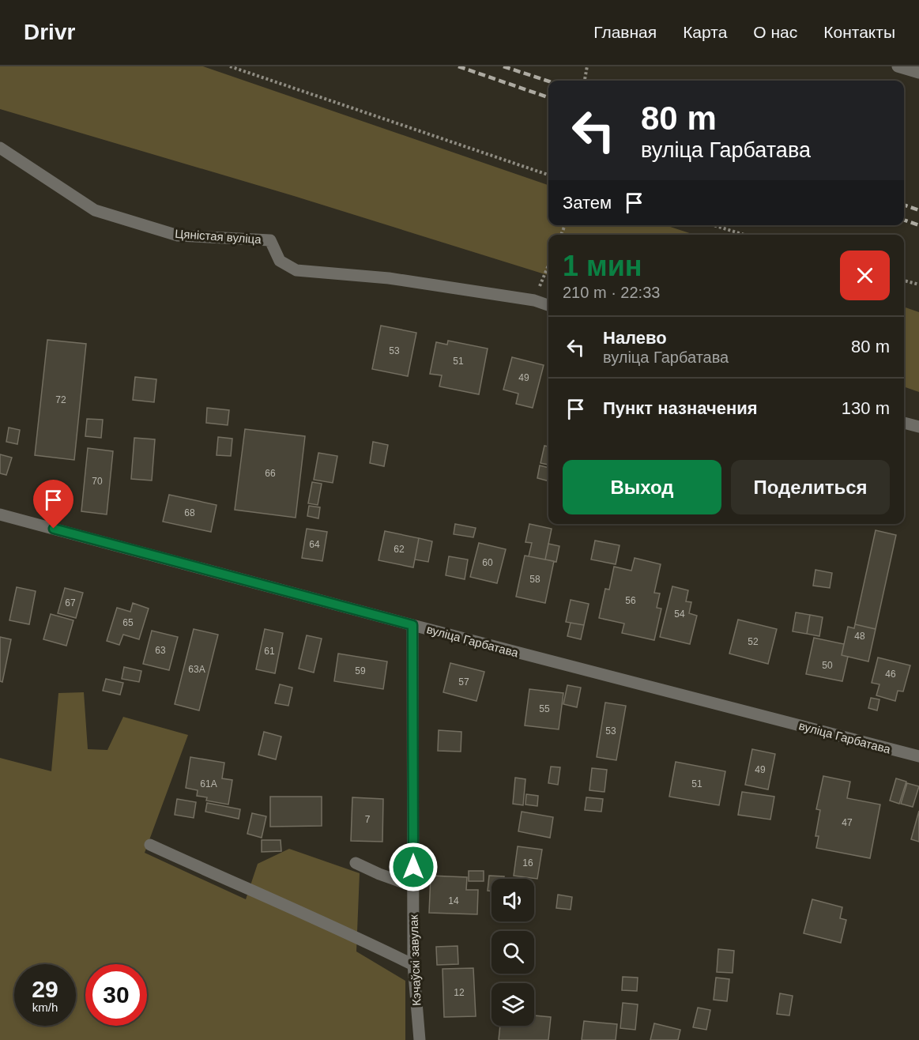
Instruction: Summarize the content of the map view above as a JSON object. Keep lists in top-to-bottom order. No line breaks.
{"streets":{"street":["Цяністая вуліца","вуліца Гарбатава","Кэчаўскі завулак"]},"crossings":[["вуліца Гарбатава","Кэчаўскі завулак"]],"house_numbers":["53","51","49","72","66","70","68","64","62","60","58","56","67","54","65","48","52","63","61","50","63А","59","46","57","55","53","49","61А","51","7","47","16","14","12"],"page":{"header":"Drivr","nav":["Главная","Карта","О нас","Контакты"],"turn":["80 m","вуліца Гарбатава"],"then":"Затем","heading":["1 мин","210 m · 22:33"],"list":[{"name":"Налево","note":"вуліца Гарбатава","value":"80 m"},{"name":"Пункт назначения","value":"130 m"}],"buttons":["Выход","Поделиться"],"speed":"29 km/h","limit":"30"}}
